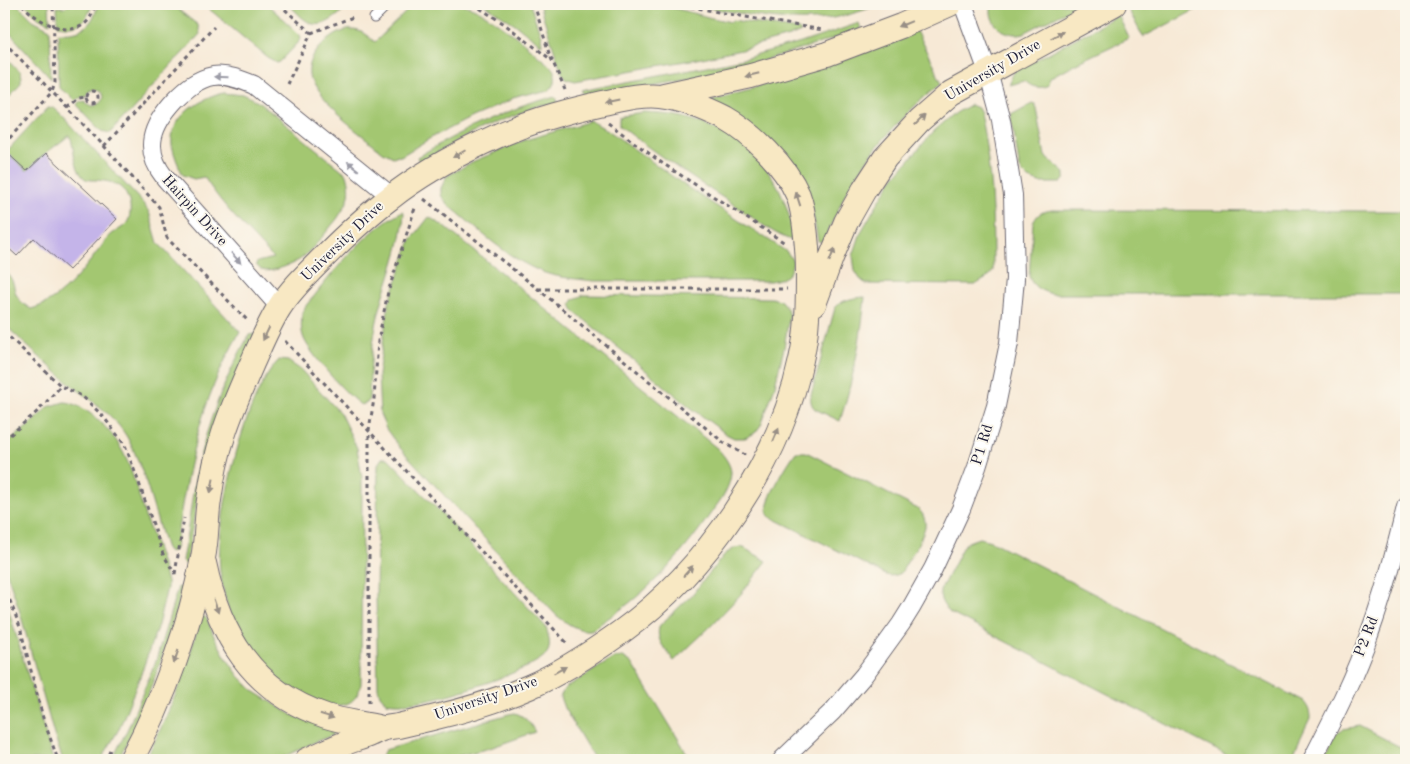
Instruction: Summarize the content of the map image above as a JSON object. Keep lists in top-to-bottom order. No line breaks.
{"streets":{"main road":["University Drive"],"street":["Hairpin Drive","P1 Rd","P2 Rd"]},"crossings":[["University Drive","Hairpin Drive"],["University Drive","P1 Rd"]]}
